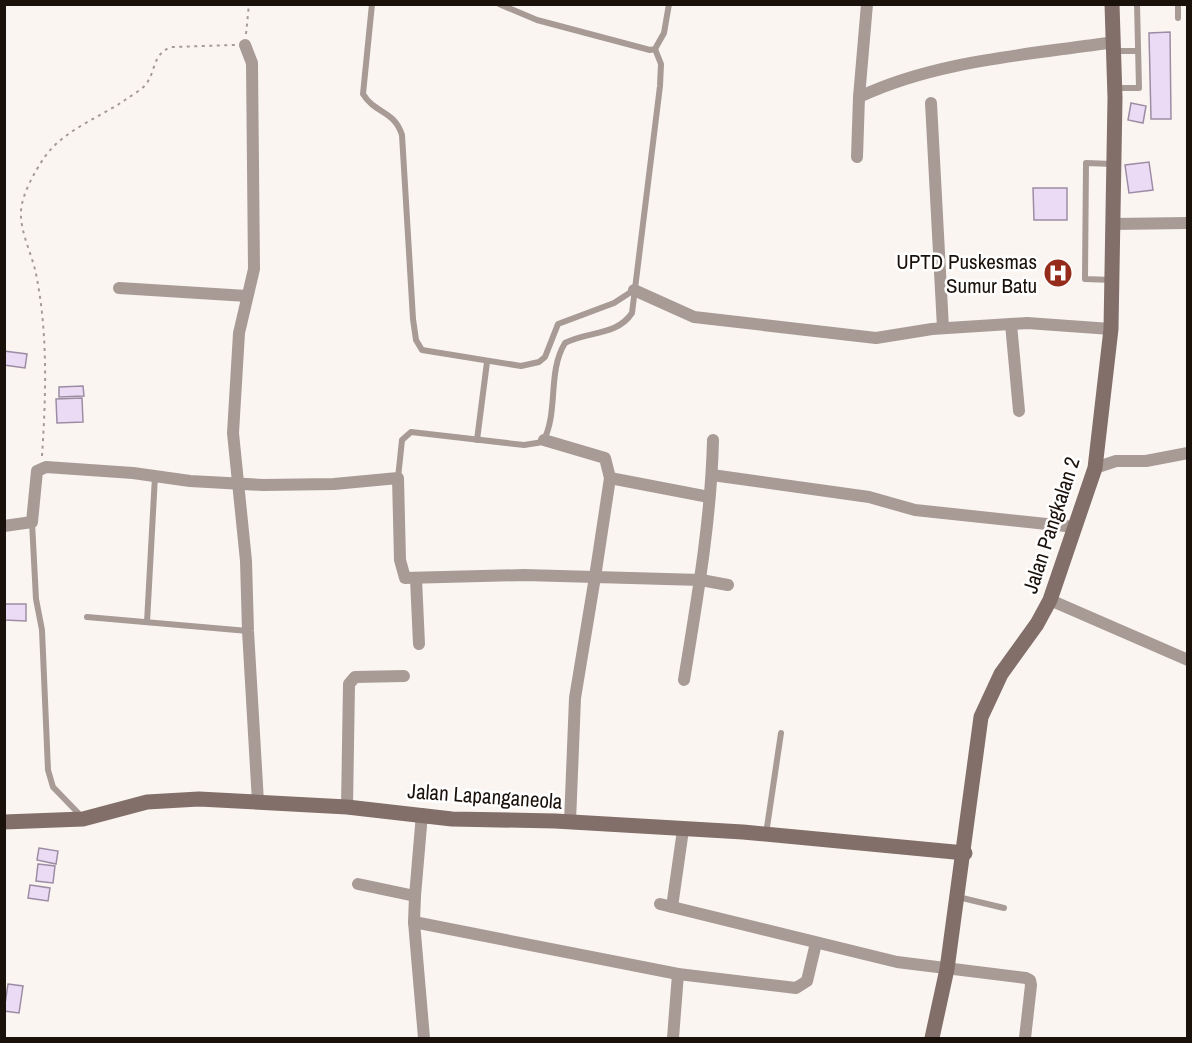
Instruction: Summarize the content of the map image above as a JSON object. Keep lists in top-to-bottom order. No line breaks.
{"streets":{"street":["Jalan Pangkalan 2","Jalan Lapanganeola"]},"crossings":[["Jalan Pangkalan 2","Jalan Lapanganeola"]],"places":{"hospital":["UPTD Puskesmas Sumur Batu"]}}
